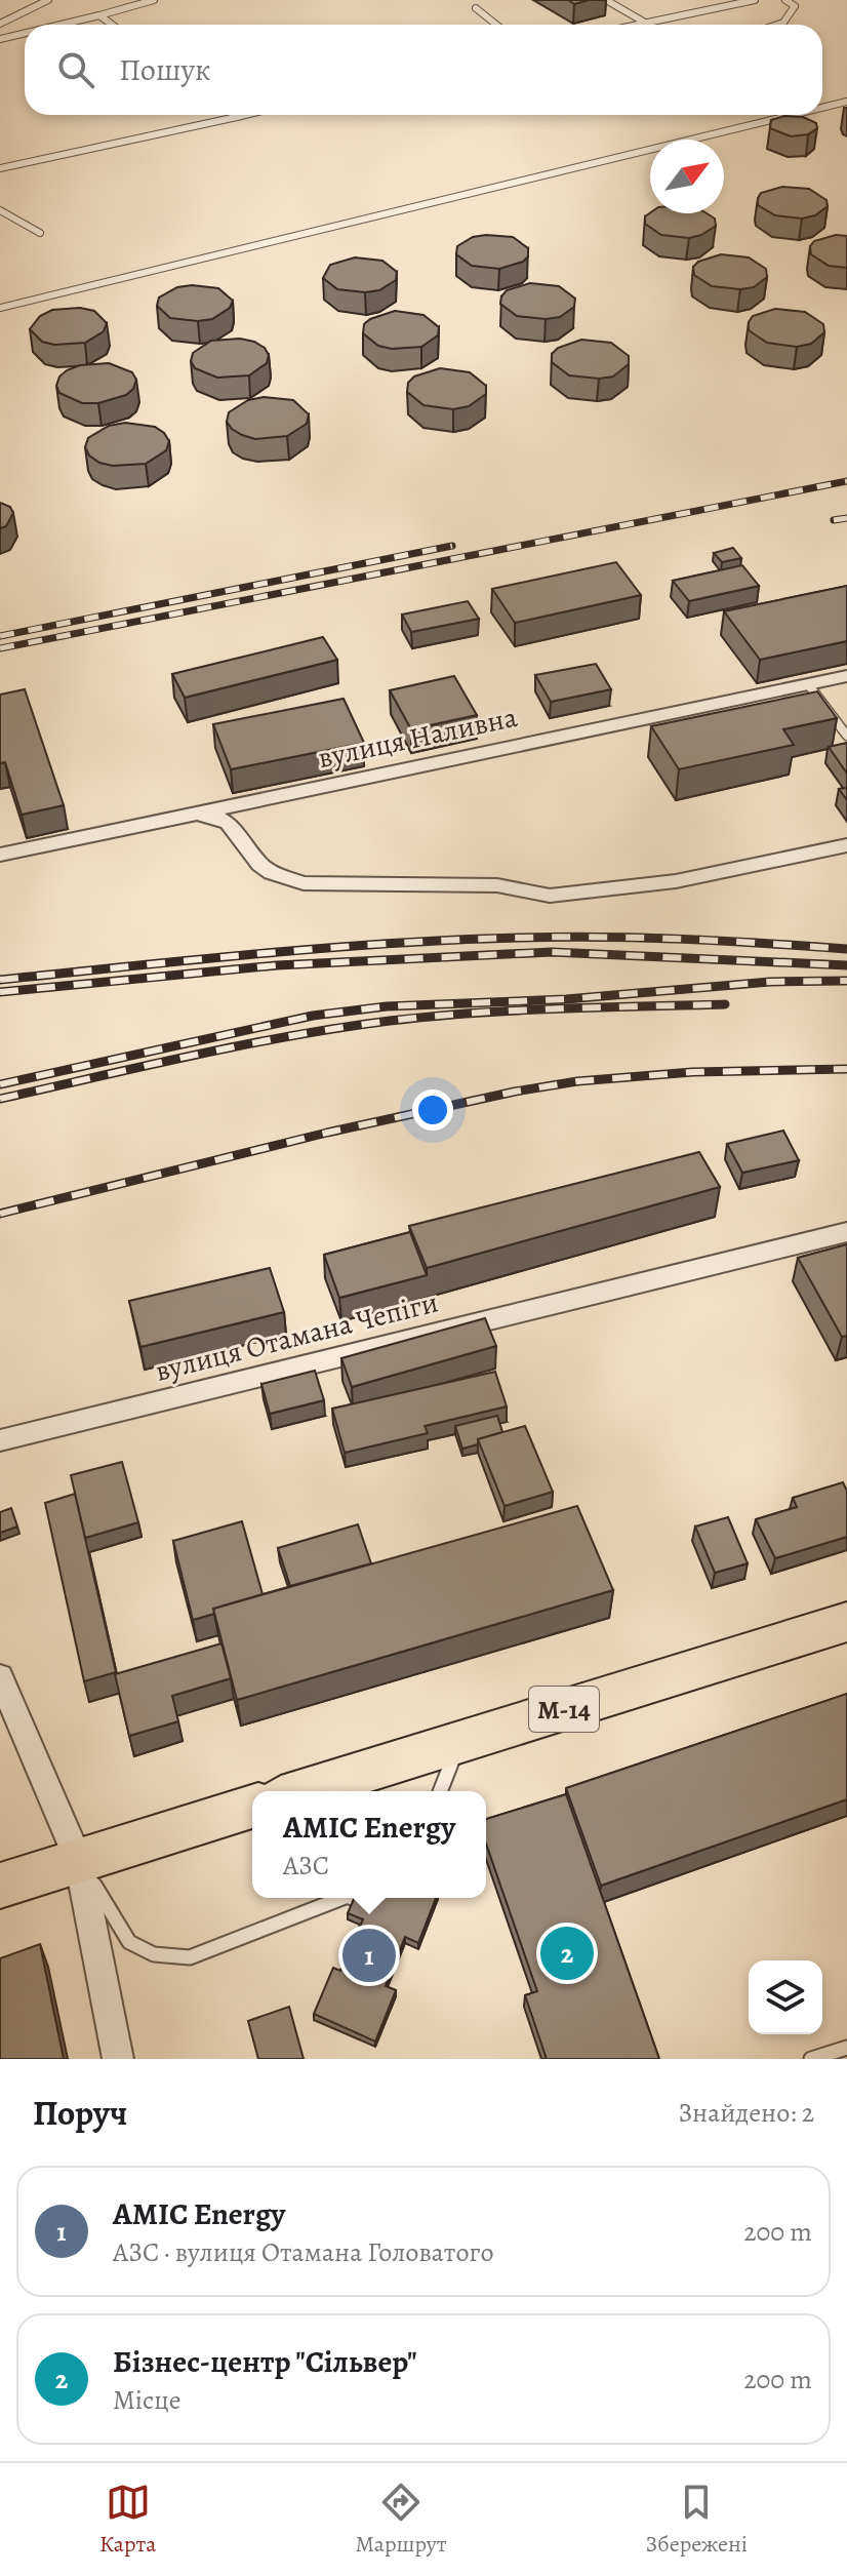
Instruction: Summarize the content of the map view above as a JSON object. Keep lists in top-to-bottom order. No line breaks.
{"streets":{"main road":["М-14"],"street":["вулиця Наливна","вулиця Отамана Чепіги"]},"north":"top right","page":{"search":"Пошук","popup":["AMIC Energy","АЗС"],"pins":["2","1"],"heading":["Поруч","Знайдено: 2"],"list":[{"mark":"1","name":"AMIC Energy","note":"АЗС · вулиця Отамана Головатого","value":"200 m"},{"mark":"2","name":"Бізнес-центр \"Сільвер\"","note":"Місце","value":"200 m"}],"nav":["Карта","Маршрут","Збережені"]}}
